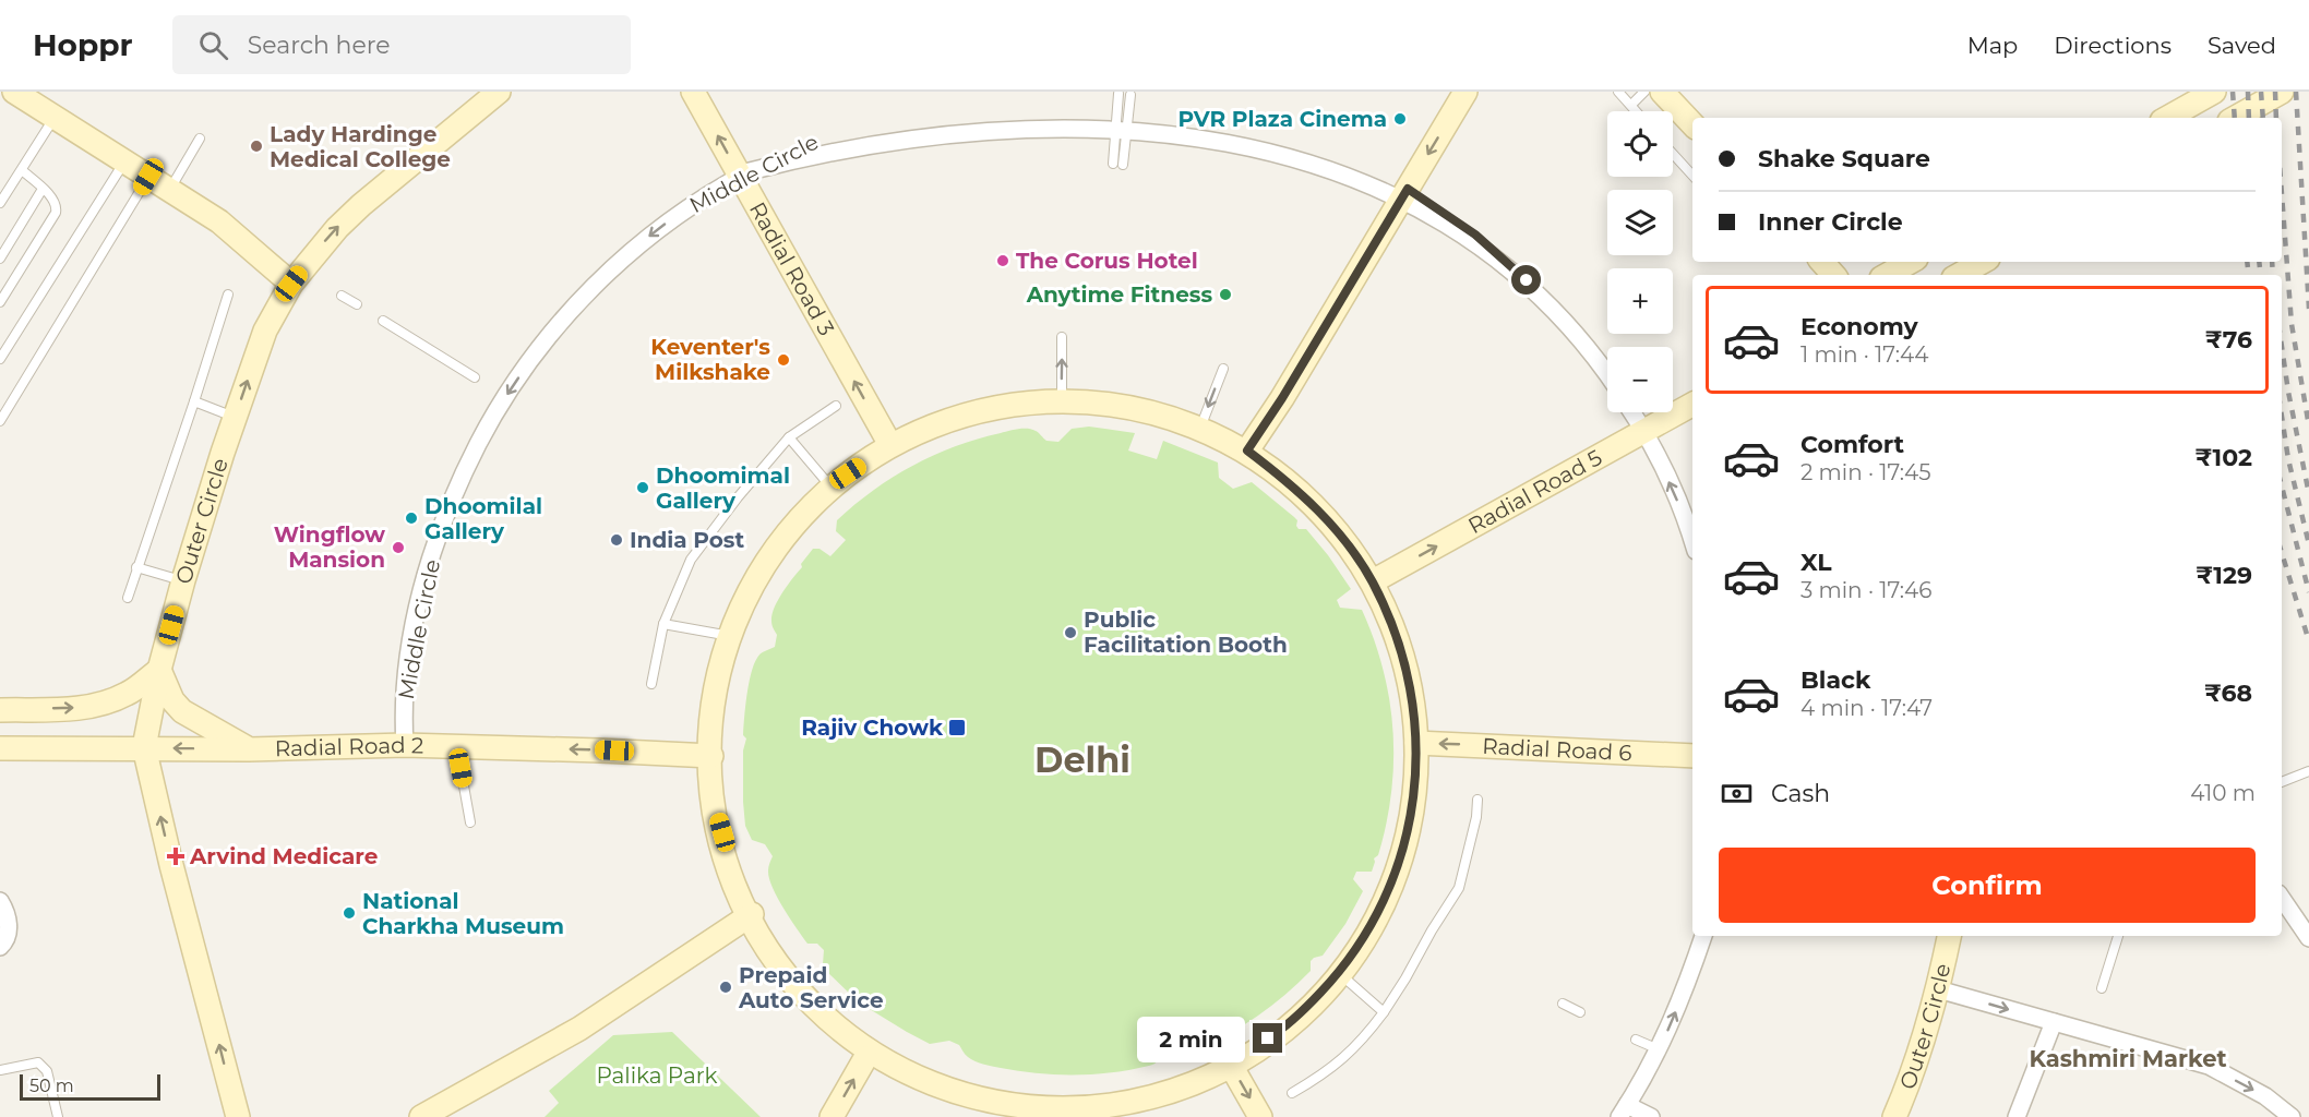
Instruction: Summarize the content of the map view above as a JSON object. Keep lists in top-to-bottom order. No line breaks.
{"streets":{"street":["Middle Circle","Radial Road 3","Radial Road 5","Outer Circle","Radial Road 2","Radial Road 6"]},"crossings":[["Middle Circle","Radial Road 3"],["Middle Circle","Radial Road 2"],["Outer Circle","Radial Road 2"]],"one_way":["Middle Circle","Radial Road 3","Radial Road 5","Outer Circle","Radial Road 2","Radial Road 6"],"districts":["Delhi","Kashmiri Market"],"parks":["Palika Park"],"places":{"other":["PVR Plaza Cinema","Lady Hardinge Medical College","The Corus Hotel","Anytime Fitness","Keventer's Milkshake","Dhoomimal Gallery","Dhoomilal Gallery","India Post","Wingflow Mansion","Public Facilitation Booth","National Charkha Museum","Prepaid Auto Service"],"transit":["Rajiv Chowk"],"health":["Arvind Medicare"]},"scale_bar":"50 m","page":{"header":"Hoppr","search":"Search here","nav":["Map","Directions","Saved"],"map_buttons":["+","−"],"banner":["Shake Square","Inner Circle"],"list":[{"name":"Economy","note":"1 min · 17:44","value":"₹76"},{"name":"Comfort","note":"2 min · 17:45","value":"₹102"},{"name":"XL","note":"3 min · 17:46","value":"₹129"},{"name":"Black","note":"4 min · 17:47","value":"₹68"}],"pay":["Cash","410 m"],"buttons":"Confirm","bubble":"2 min","scale":"50 m"}}
